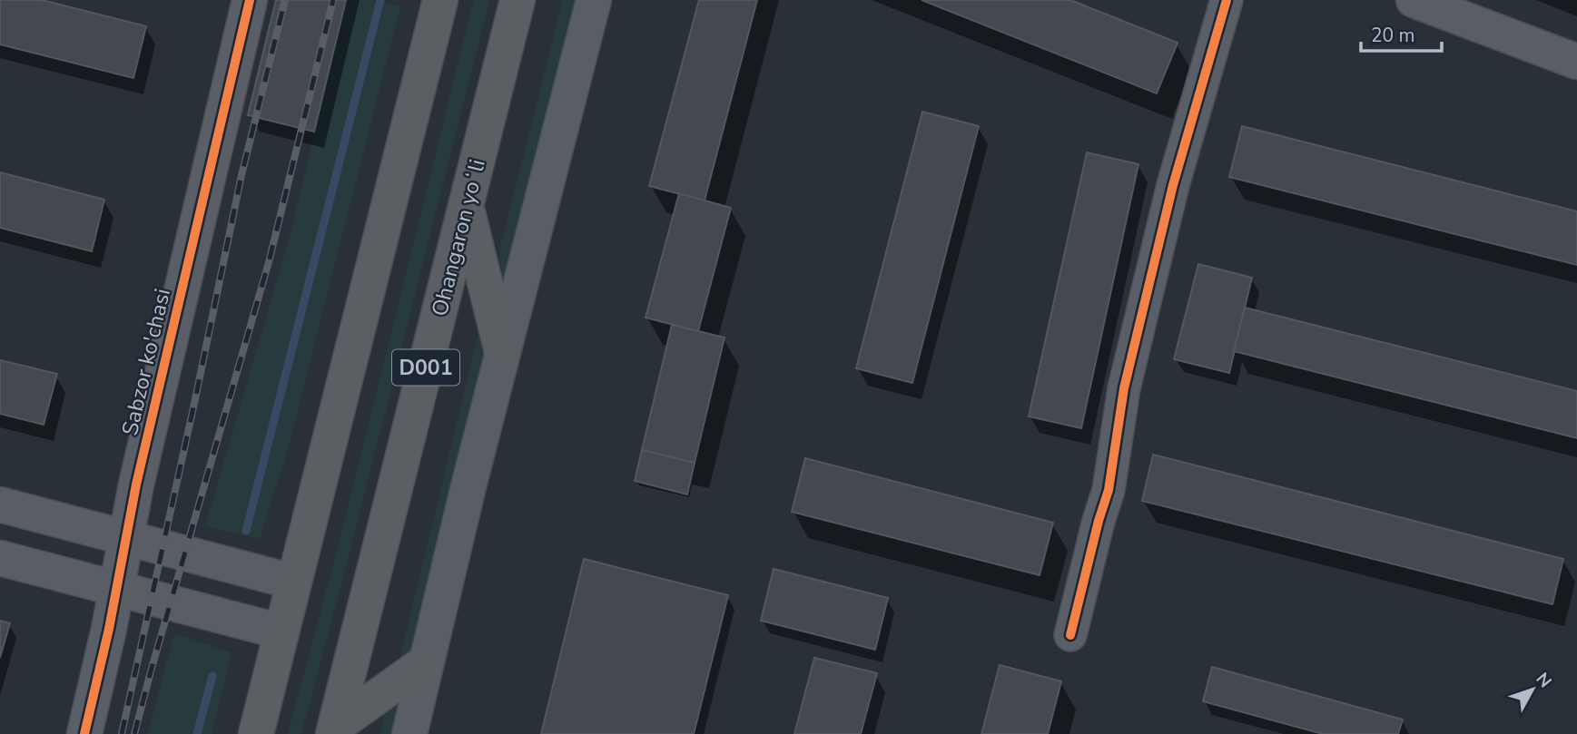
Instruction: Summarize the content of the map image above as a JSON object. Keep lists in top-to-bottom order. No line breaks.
{"streets":{"highway":["Ohangaron yoʻli","D001"],"street":["Sabzor ko'chasi"]},"scale_bar":"20 m","north":"top right"}
